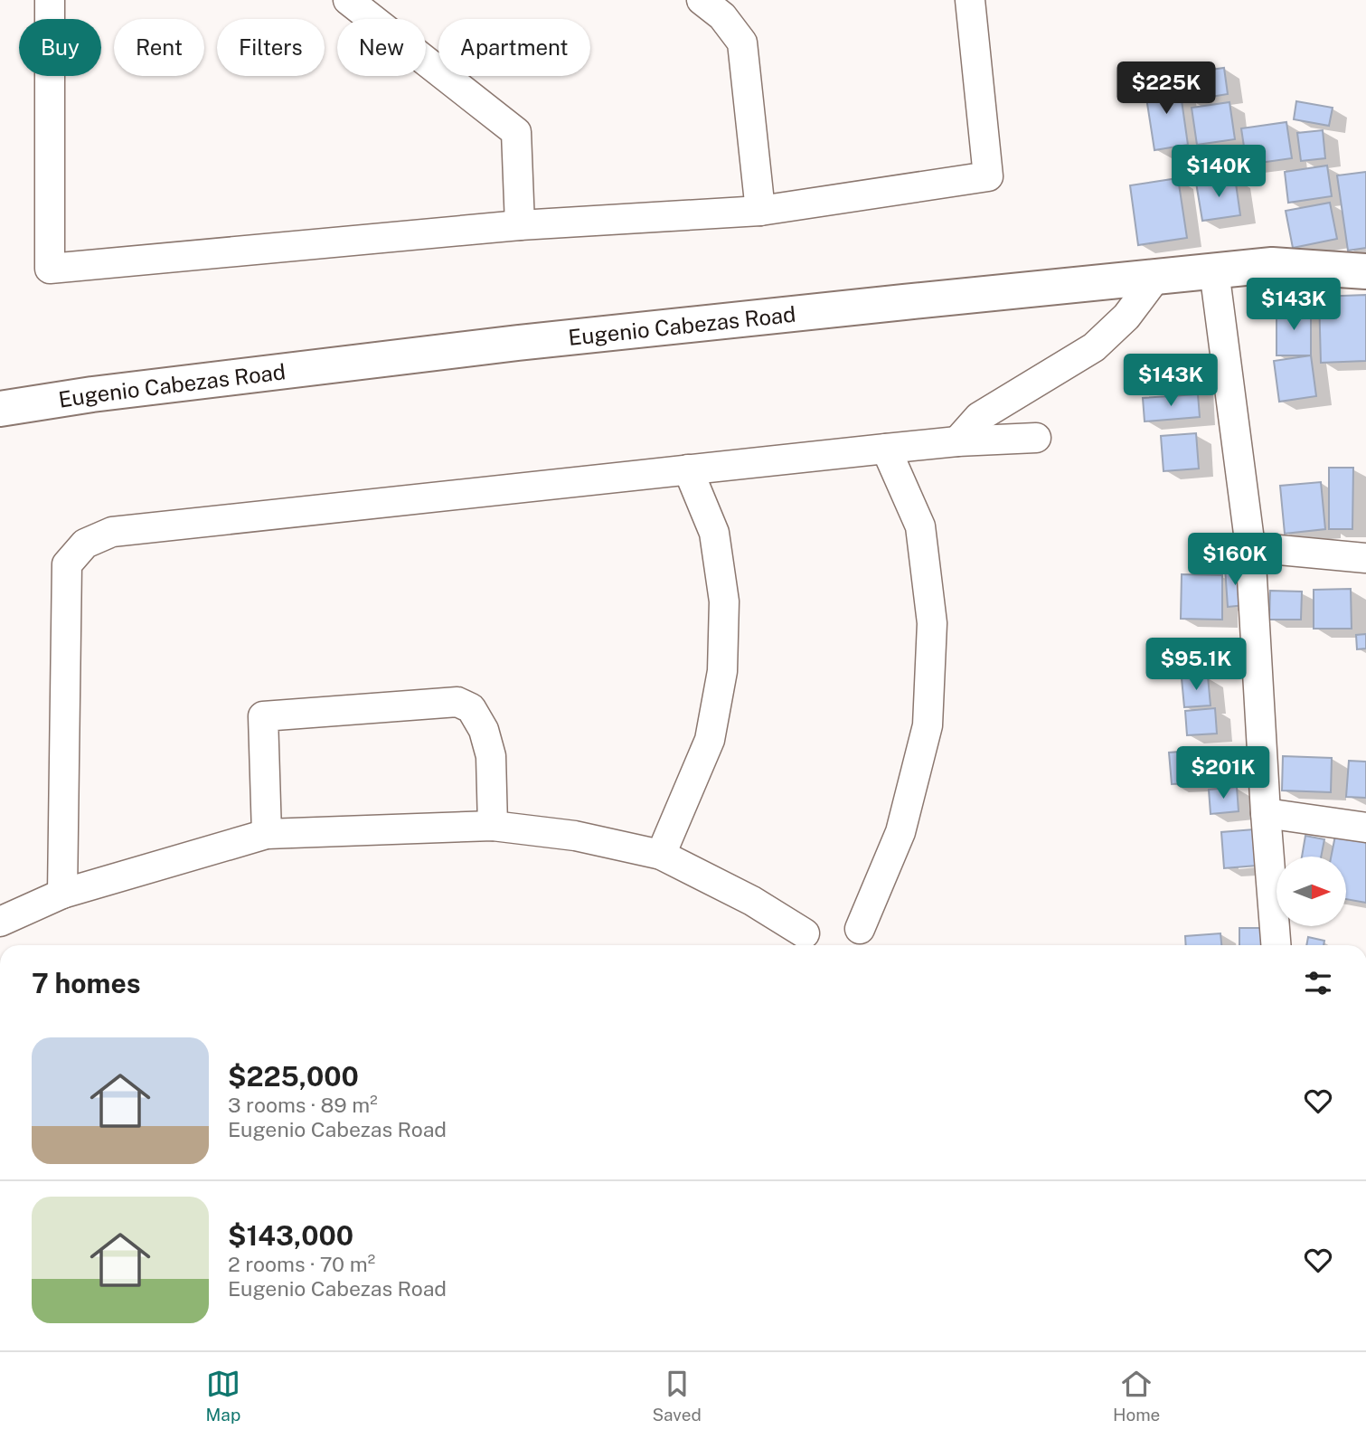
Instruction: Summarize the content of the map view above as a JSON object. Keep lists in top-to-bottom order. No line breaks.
{"streets":{"street":["Eugenio Cabezas Road"]},"north":"right","page":{"chip":["Buy","Rent","Filters","New","Apartment"],"price":["$225K","$140K","$143K","$143K","$160K","$95.1K","$201K"],"heading":"7 homes","list":[{"name":"$225,000","note":"3 rooms · 89 m² · Eugenio Cabezas Road"},{"name":"$143,000","note":"2 rooms · 70 m² · Eugenio Cabezas Road"}],"tabs":["Map","Saved","Home"]}}
